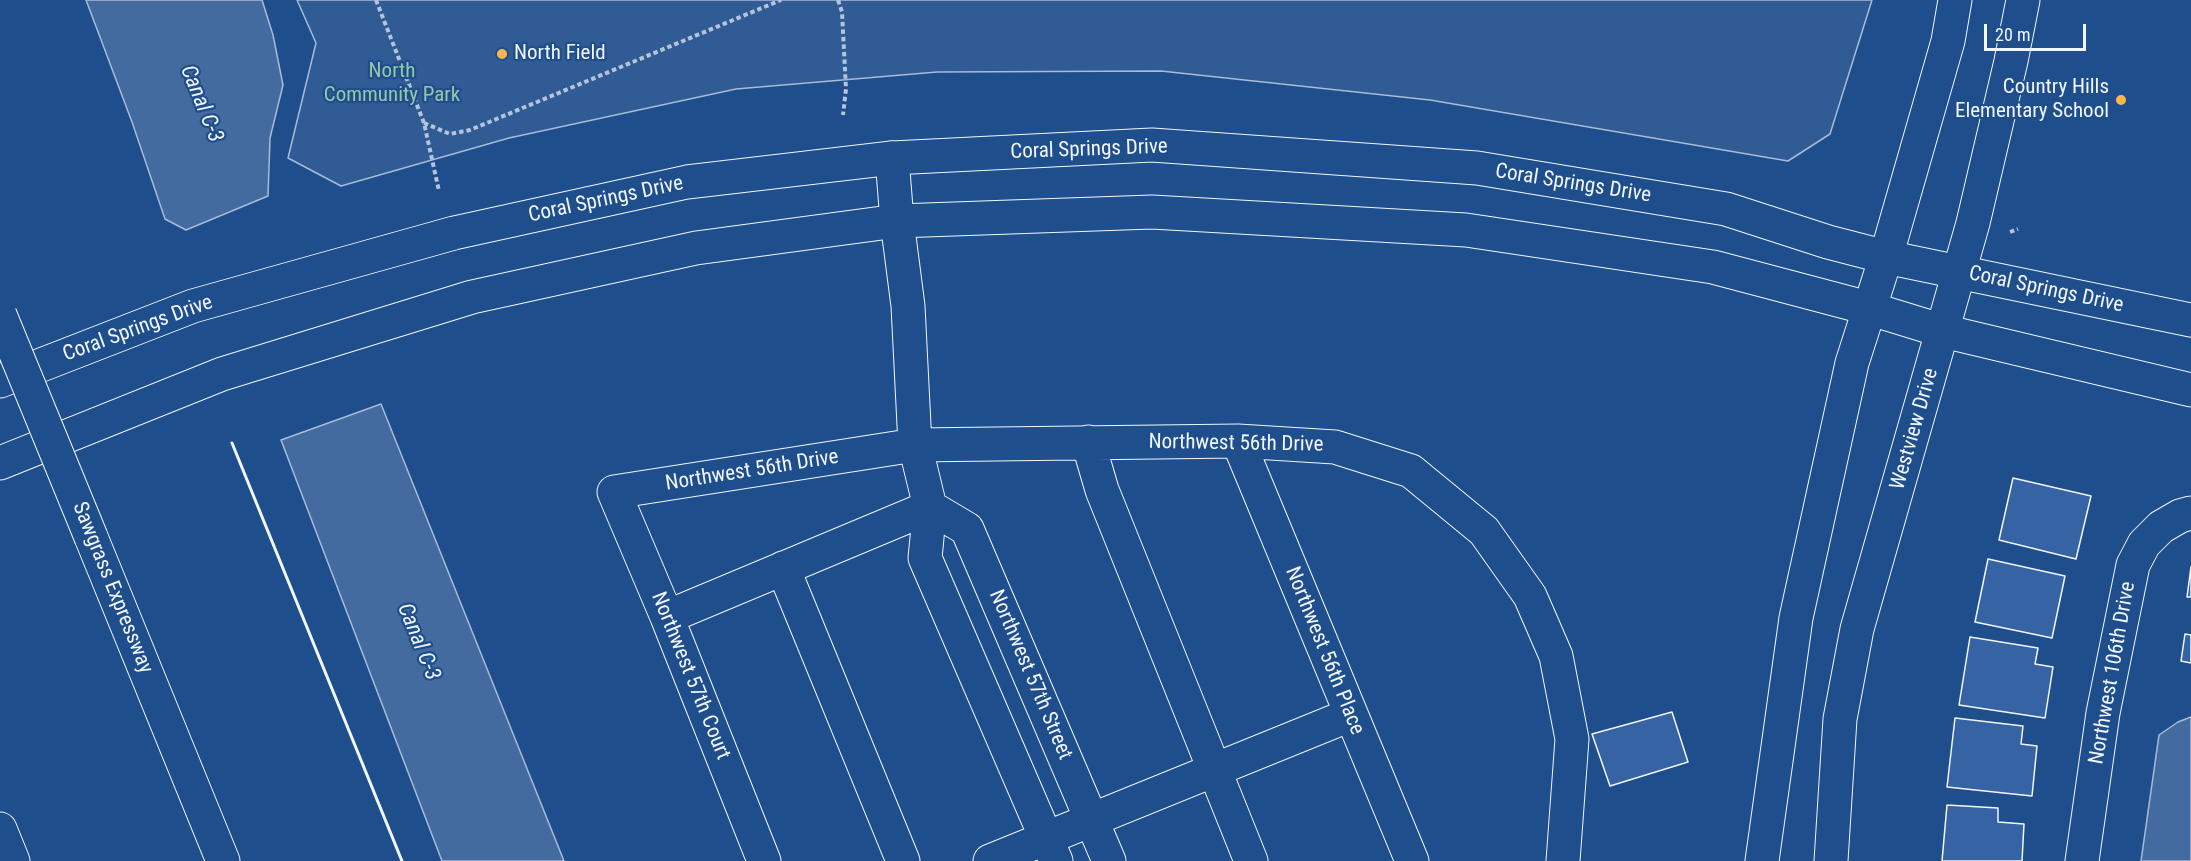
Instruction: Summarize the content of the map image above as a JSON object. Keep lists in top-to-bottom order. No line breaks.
{"streets":{"main road":["Coral Springs Drive","Westview Drive","Northwest 56th Drive","Sawgrass Expressway","Northwest 56th Place","Northwest 106th Drive","Northwest 57th Street","Northwest 57th Court"]},"crossings":[["Coral Springs Drive","Westview Drive"],["Northwest 56th Drive","Northwest 56th Place"],["Northwest 56th Drive","Northwest 57th Court"]],"water":["Canal C-3"],"parks":["North Community Park"],"places":["North Field","Country Hills Elementary School"],"scale_bar":"20 m"}
